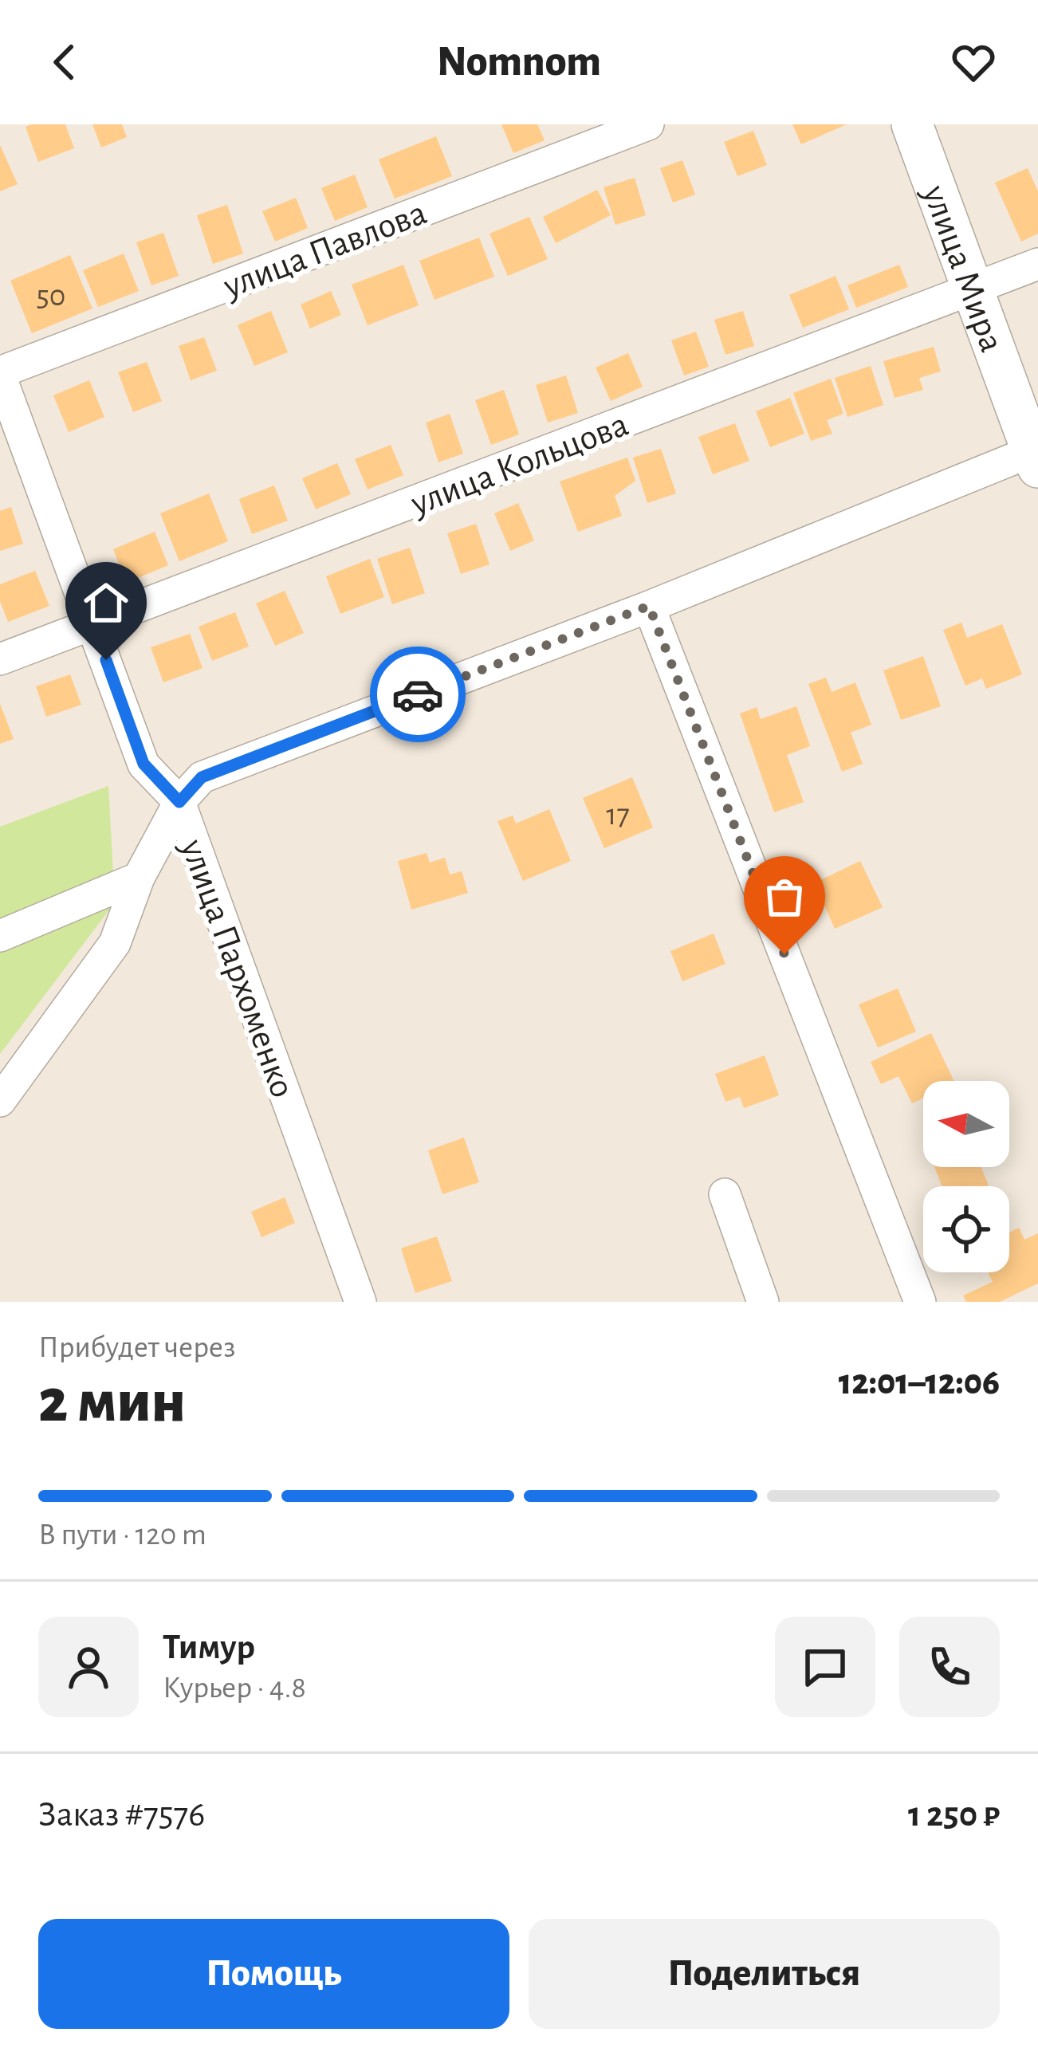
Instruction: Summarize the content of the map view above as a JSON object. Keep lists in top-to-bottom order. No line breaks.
{"streets":{"main road":["улица Мира"],"street":["улица Павлова","улица Кольцова","улица Пархоменко"]},"crossings":[["улица Павлова","улица Пархоменко"],["улица Мира","улица Кольцова"],["улица Кольцова","улица Пархоменко"]],"house_numbers":["50","17"],"north":"left","page":{"header":"Nomnom","heading":["2 мин","Прибудет через","12:01–12:06"],"panel":["Тимур","Курьер · 4.8","Заказ #7576","1 250 ₽"],"bar":"В пути · 120 m","buttons":["Помощь","Поделиться"]}}
